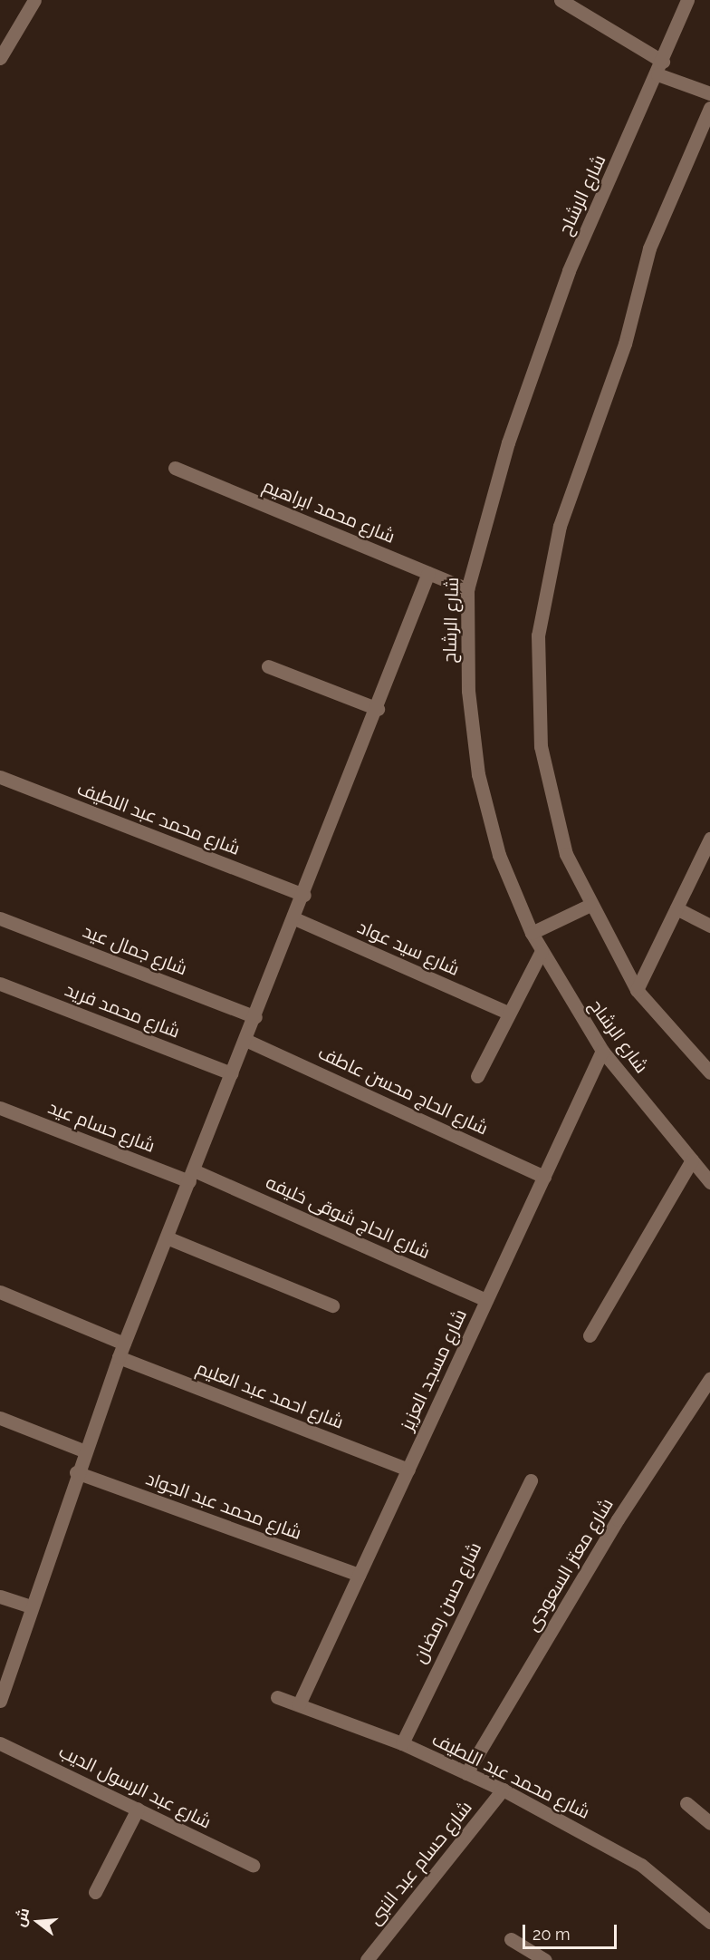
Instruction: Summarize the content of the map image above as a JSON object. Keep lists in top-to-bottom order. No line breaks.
{"streets":{"street":["شارع الرشاح","شارع محمد ابراهيم","شارع محمد عبد اللطيف","شارع سيد عواد","شارع جمال عيد","شارع محمد فريد","شارع الحاج محسن عاطف","شارع حسام عيد","شارع الحاج شوقى خليفه","شارع مسجد العزيز","شارع احمد عبد العليم","شارع محمد عبد الجواد","شارع معتز السعودى","شارع حسن رمضان","شارع عبد الرسول الديب","شارع حسام عبد النبى"]},"crossings":[["شارع الرشاح","شارع محمد ابراهيم"],["شارع الرشاح","شارع مسجد العزيز"],["شارع محمد عبد اللطيف","شارع مسجد العزيز"],["شارع محمد عبد اللطيف","شارع معتز السعودى"],["شارع محمد عبد اللطيف","شارع حسن رمضان"],["شارع محمد عبد اللطيف","شارع حسام عبد النبى"],["شارع الحاج محسن عاطف","شارع مسجد العزيز"],["شارع حسام عيد","شارع الحاج شوقى خليفه"],["شارع الحاج شوقى خليفه","شارع مسجد العزيز"],["شارع مسجد العزيز","شارع احمد عبد العليم"],["شارع مسجد العزيز","شارع محمد عبد الجواد"]],"scale_bar":"20 m","north":"left"}
